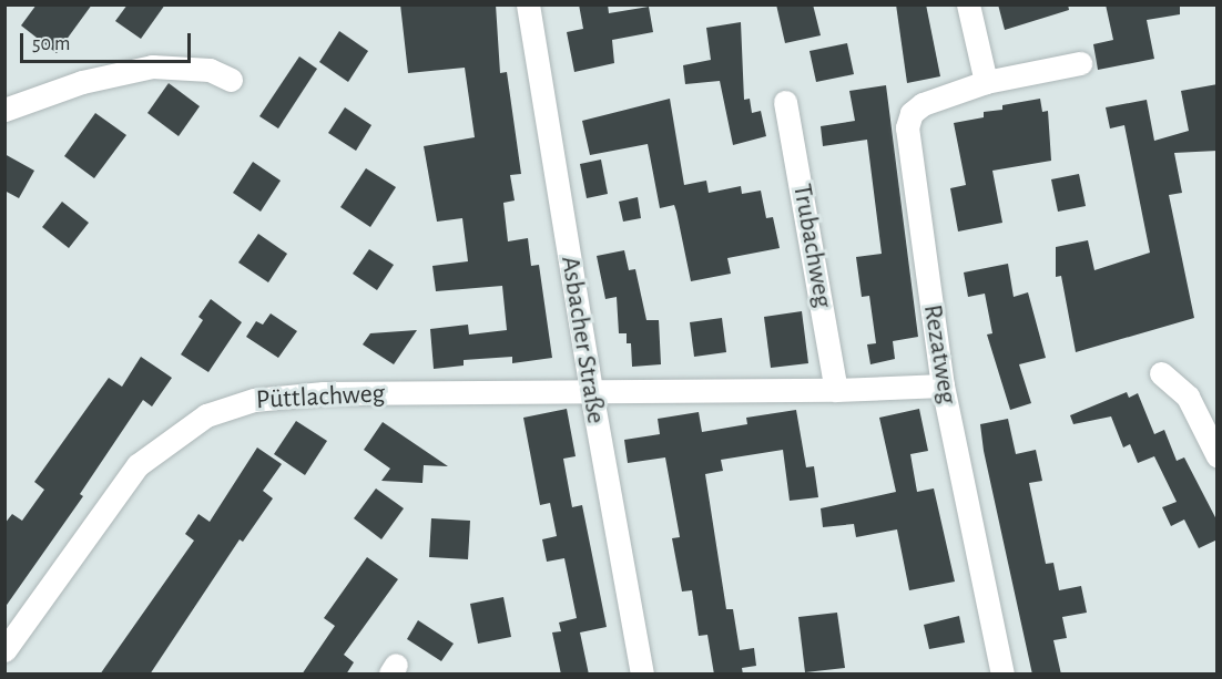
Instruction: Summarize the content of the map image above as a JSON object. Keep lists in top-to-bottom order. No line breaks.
{"streets":{"street":["Trubachweg","Asbacher Straße","Rezatweg","Püttlachweg"]},"crossings":[["Asbacher Straße","Püttlachweg"]],"scale_bar":"50 m"}
